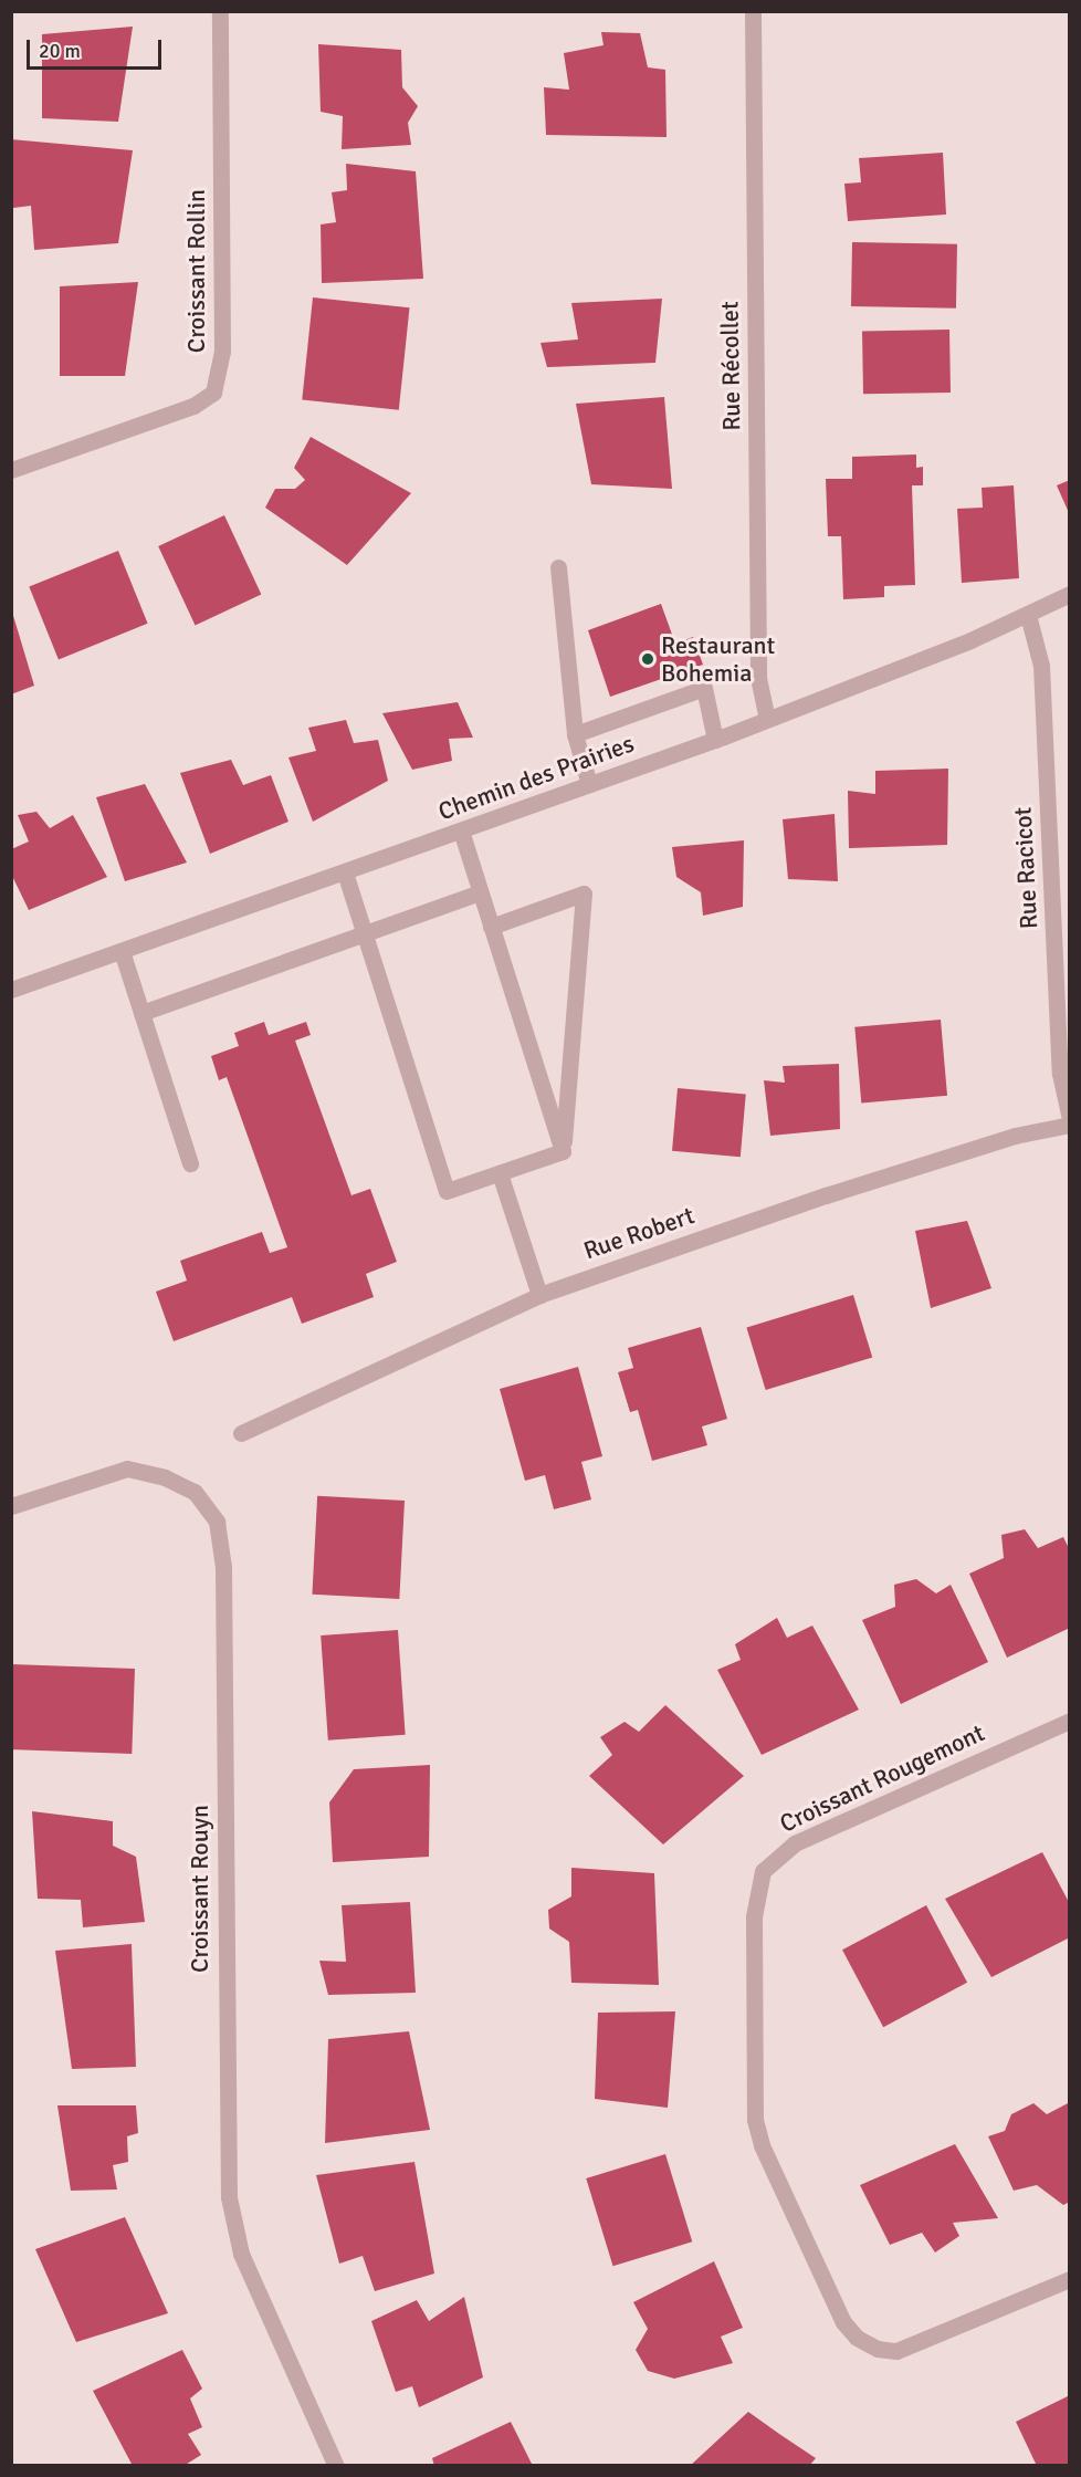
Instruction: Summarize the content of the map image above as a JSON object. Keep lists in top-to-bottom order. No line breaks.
{"streets":{"street":["Croissant Rollin","Rue Récollet","Chemin des Prairies","Rue Racicot","Rue Robert","Croissant Rougemont","Croissant Rouyn"]},"crossings":[["Rue Récollet","Chemin des Prairies"],["Chemin des Prairies","Rue Racicot"]],"places":["Restaurant Bohemia"],"scale_bar":"20 m"}
